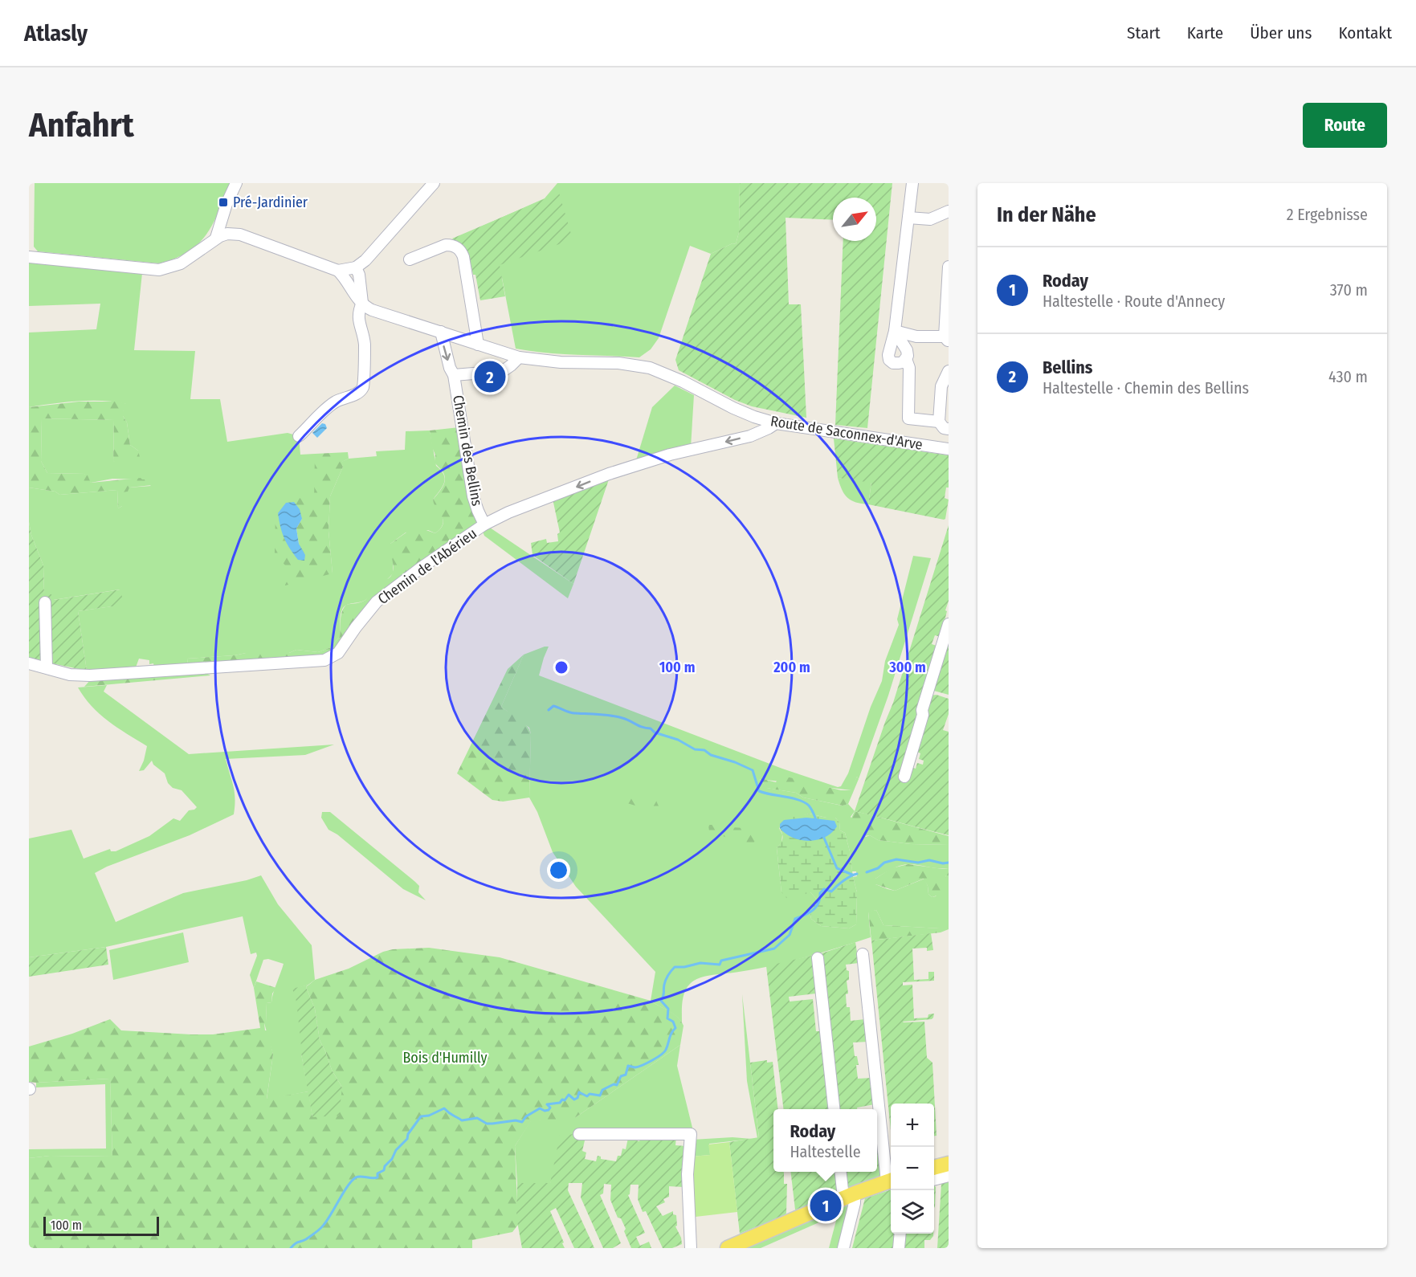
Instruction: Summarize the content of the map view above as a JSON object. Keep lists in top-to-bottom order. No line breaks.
{"streets":{"street":["Route de Saconnex-d'Arve","Chemin des Bellins","Chemin de l'Abérieu"]},"crossings":[["Route de Saconnex-d'Arve","Chemin des Bellins"],["Route de Saconnex-d'Arve","Chemin de l'Abérieu"],["Chemin des Bellins","Chemin de l'Abérieu"]],"one_way":["Chemin de l'Abérieu"],"parks":["Bois d'Humilly"],"places":{"transit":["Pré-Jardinier"]},"scale_bar":"100 m","north":"top right","page":{"header":"Atlasly","nav":["Start","Karte","Über uns","Kontakt"],"buttons":"Route","title":"Anfahrt","heading":["In der Nähe","2 Ergebnisse"],"list":[{"mark":"1","name":"Roday","note":"Haltestelle · Route d'Annecy","value":"370 m"},{"mark":"2","name":"Bellins","note":"Haltestelle · Chemin des Bellins","value":"430 m"}],"pins":["2","1"],"map_buttons":["+","−"],"popup":["Roday","Haltestelle"],"scale":"100 m"},"rings":["100 m","200 m","300 m"]}
